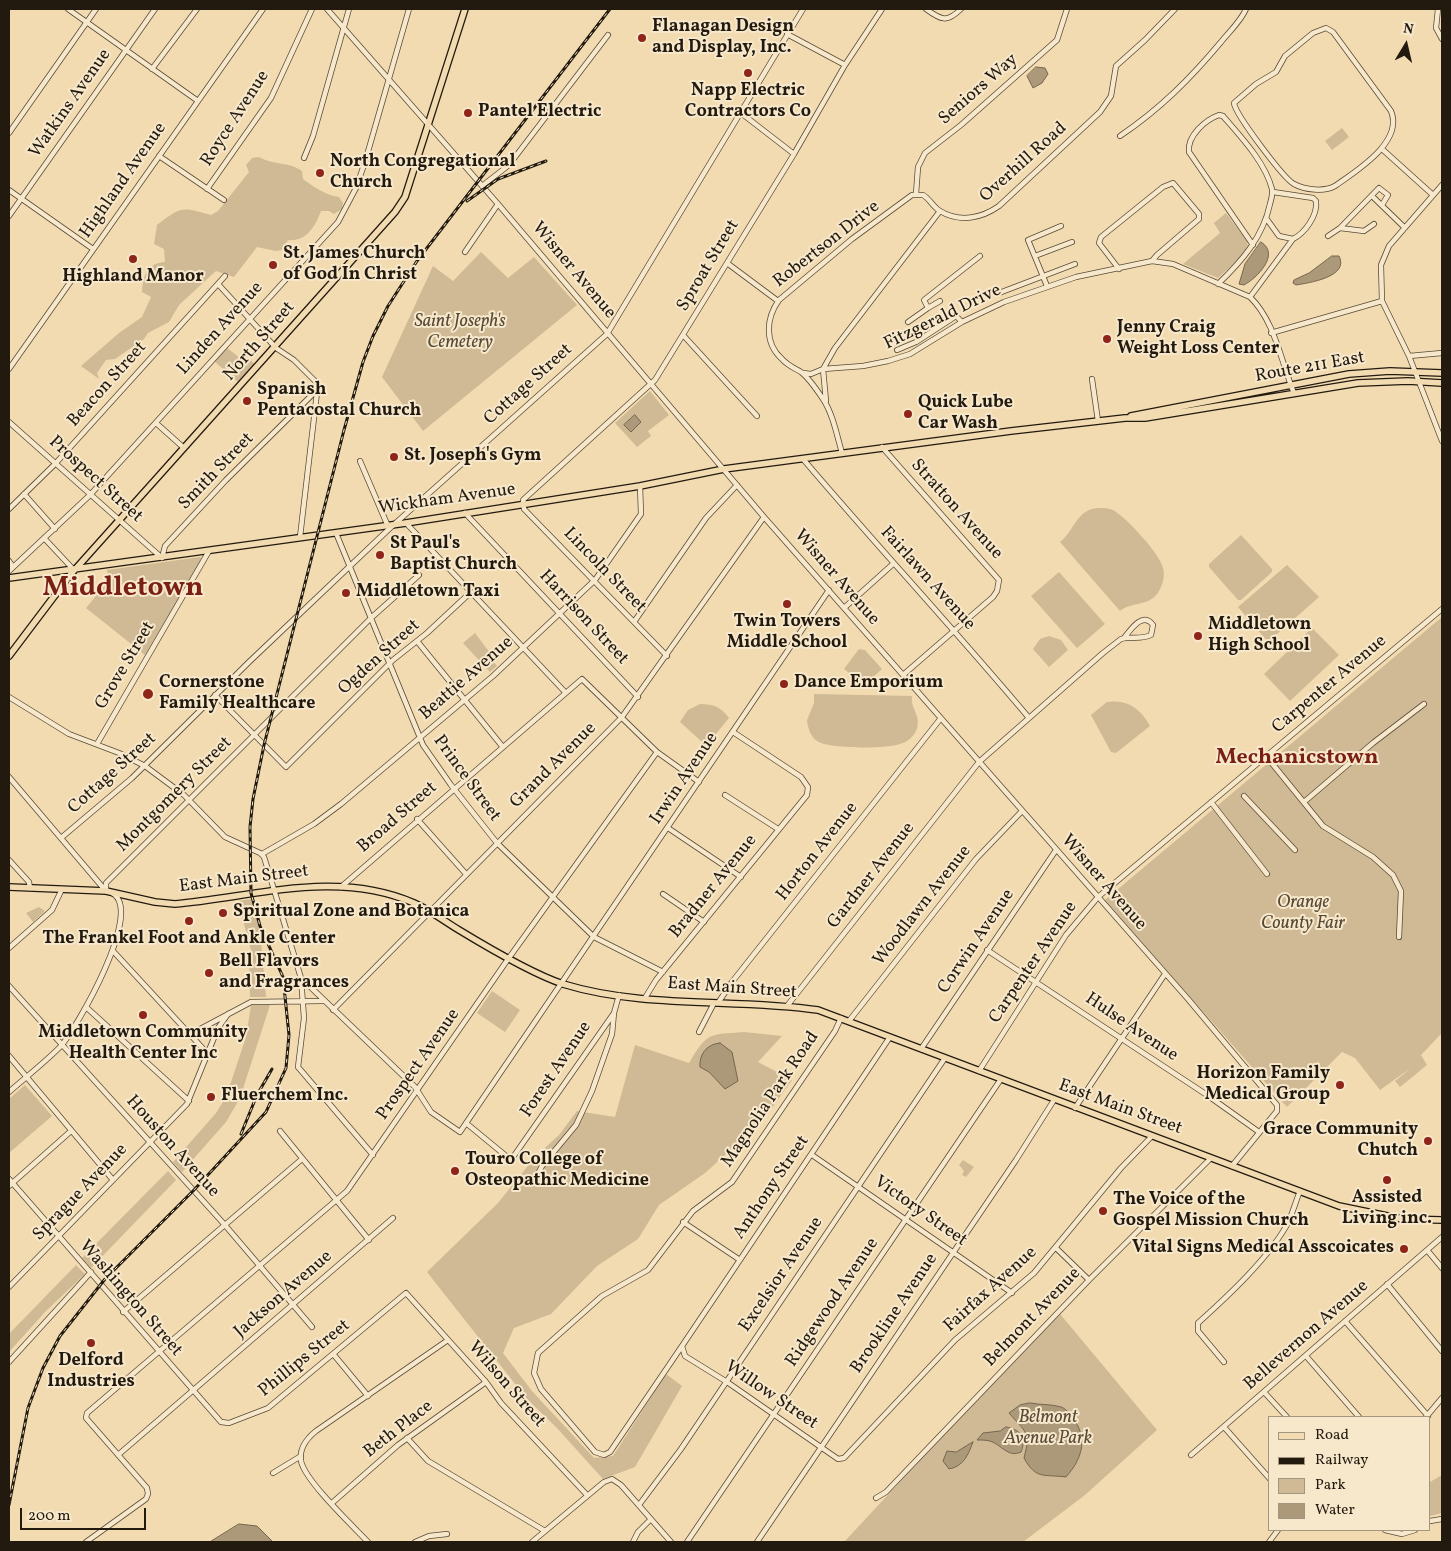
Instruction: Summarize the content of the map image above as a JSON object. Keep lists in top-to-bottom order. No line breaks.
{"streets":{"main road":["North Street","Route 211 East","Wickham Avenue","East Main Street"],"street":["Seniors Way","Watkins Avenue","Royce Avenue","Overhill Road","Highland Avenue","Robertson Drive","Sproat Street","Wisner Avenue","Fitzgerald Drive","Linden Avenue","Beacon Street","Cottage Street","Smith Street","Prospect Street","Stratton Avenue","Lincoln Street","Fairlawn Avenue","Harrison Street","Ogden Street","Grove Street","Beattie Avenue","Carpenter Avenue","Grand Avenue","Prince Street","Irwin Avenue","Montgomery Street","Broad Street","Horton Avenue","Gardner Avenue","Bradner Avenue","Woodlawn Avenue","Corwin Avenue","Hulse Avenue","Prospect Avenue","Forest Avenue","Magnolia Park Road","Houston Avenue","Anthony Street","Sprague Avenue","Victory Street","Excelsior Avenue","Fairfax Avenue","Jackson Avenue","Washington Street","Ridgewood Avenue","Brookline Avenue","Belmont Avenue","Bellevernon Avenue","Phillips Street","Wilson Street","Willow Street","Beth Place"]},"crossings":[["Seniors Way","Robertson Drive"],["Robertson Drive","Fitzgerald Drive"],["Robertson Drive","Wickham Avenue"],["Sproat Street","Wisner Avenue"],["Sproat Street","Wickham Avenue"],["Sproat Street","Lincoln Street"],["Wisner Avenue","Linden Avenue"],["Wisner Avenue","North Street"],["Wisner Avenue","Cottage Street"],["Wisner Avenue","Wickham Avenue"],["Wisner Avenue","Carpenter Avenue"],["Wisner Avenue","Grand Avenue"],["Wisner Avenue","Irwin Avenue"],["Wisner Avenue","Horton Avenue"],["Wisner Avenue","Gardner Avenue"],["Wisner Avenue","East Main Street"],["Wisner Avenue","Woodlawn Avenue"],["Wisner Avenue","Corwin Avenue"],["Wisner Avenue","Hulse Avenue"],["Fitzgerald Drive","Route 211 East"],["Linden Avenue","Prospect Street"],["North Street","Prospect Street"],["North Street","Wickham Avenue"],["Route 211 East","Wickham Avenue"],["Beacon Street","Prospect Street"],["Cottage Street","Wickham Avenue"],["Cottage Street","Prince Street"],["Smith Street","Prospect Street"],["Smith Street","Wickham Avenue"],["Prospect Street","Wickham Avenue"],["Wickham Avenue","Stratton Avenue"],["Wickham Avenue","Lincoln Street"],["Wickham Avenue","Fairlawn Avenue"],["Wickham Avenue","Harrison Street"],["Wickham Avenue","Grove Street"],["Wickham Avenue","Beattie Avenue"],["Wickham Avenue","Prince Street"],["Stratton Avenue","Fairlawn Avenue"],["Lincoln Street","Beattie Avenue"],["Lincoln Street","Grand Avenue"],["Fairlawn Avenue","Gardner Avenue"],["Harrison Street","Beattie Avenue"],["Harrison Street","Grand Avenue"],["Ogden Street","Prince Street"],["Ogden Street","Montgomery Street"],["Beattie Avenue","Prince Street"],["Carpenter Avenue","East Main Street"],["Carpenter Avenue","Hulse Avenue"],["Grand Avenue","Prince Street"],["Grand Avenue","Broad Street"],["Grand Avenue","East Main Street"],["Prince Street","Irwin Avenue"],["Prince Street","Montgomery Street"],["Prince Street","Broad Street"],["Prince Street","Bradner Avenue"],["Prince Street","Prospect Avenue"],["Irwin Avenue","East Main Street"],["Irwin Avenue","Bradner Avenue"],["Irwin Avenue","Forest Avenue"],["Montgomery Street","East Main Street"],["Broad Street","East Main Street"],["Horton Avenue","East Main Street"],["Gardner Avenue","East Main Street"],["East Main Street","Bradner Avenue"],["East Main Street","Woodlawn Avenue"],["East Main Street","Corwin Avenue"],["East Main Street","Prospect Avenue"],["East Main Street","Forest Avenue"],["East Main Street","Magnolia Park Road"],["East Main Street","Anthony Street"],["East Main Street","Excelsior Avenue"],["East Main Street","Fairfax Avenue"],["East Main Street","Ridgewood Avenue"],["East Main Street","Brookline Avenue"],["East Main Street","Belmont Avenue"],["Corwin Avenue","Hulse Avenue"],["Prospect Avenue","Houston Avenue"],["Prospect Avenue","Jackson Avenue"],["Prospect Avenue","Washington Street"],["Magnolia Park Road","Anthony Street"],["Magnolia Park Road","Willow Street"],["Houston Avenue","Sprague Avenue"],["Houston Avenue","Jackson Avenue"],["Anthony Street","Victory Street"],["Anthony Street","Willow Street"],["Sprague Avenue","Washington Street"],["Victory Street","Excelsior Avenue"],["Victory Street","Fairfax Avenue"],["Victory Street","Ridgewood Avenue"],["Victory Street","Brookline Avenue"],["Excelsior Avenue","Willow Street"],["Fairfax Avenue","Willow Street"],["Jackson Avenue","Washington Street"],["Jackson Avenue","Phillips Street"],["Washington Street","Phillips Street"],["Ridgewood Avenue","Willow Street"],["Brookline Avenue","Willow Street"],["Phillips Street","Wilson Street"],["Wilson Street","Beth Place"]],"districts":["Middletown","Mechanicstown"],"parks":["Saint Joseph's Cemetery","Orange County Fair","Belmont Avenue Park"],"places":["Flanagan Design and Display, Inc.","Napp Electric Contractors Co","Pantel Electric","North Congregational Church","Highland Manor","St. James Church of God In Christ","Jenny Craig Weight Loss Center","Spanish Pentacostal Church","Quick Lube Car Wash","St. Joseph's Gym","St Paul's Baptist Church","Middletown Taxi","Twin Towers Middle School","Middletown High School","Dance Emporium","Cornerstone Family Healthcare","Spiritual Zone and Botanica","The Frankel Foot and Ankle Center","Bell Flavors and Fragrances","Middletown Community Health Center Inc","Horizon Family Medical Group","Fluerchem Inc.","Grace Community Chutch","Touro College of Osteopathic Medicine","Assisted Living inc.","The Voice of the Gospel Mission Church","Vital Signs Medical Asscoicates","Delford Industries"],"legend":["Road","Railway","Park","Water"],"scale_bar":"200 m","north":"top"}
